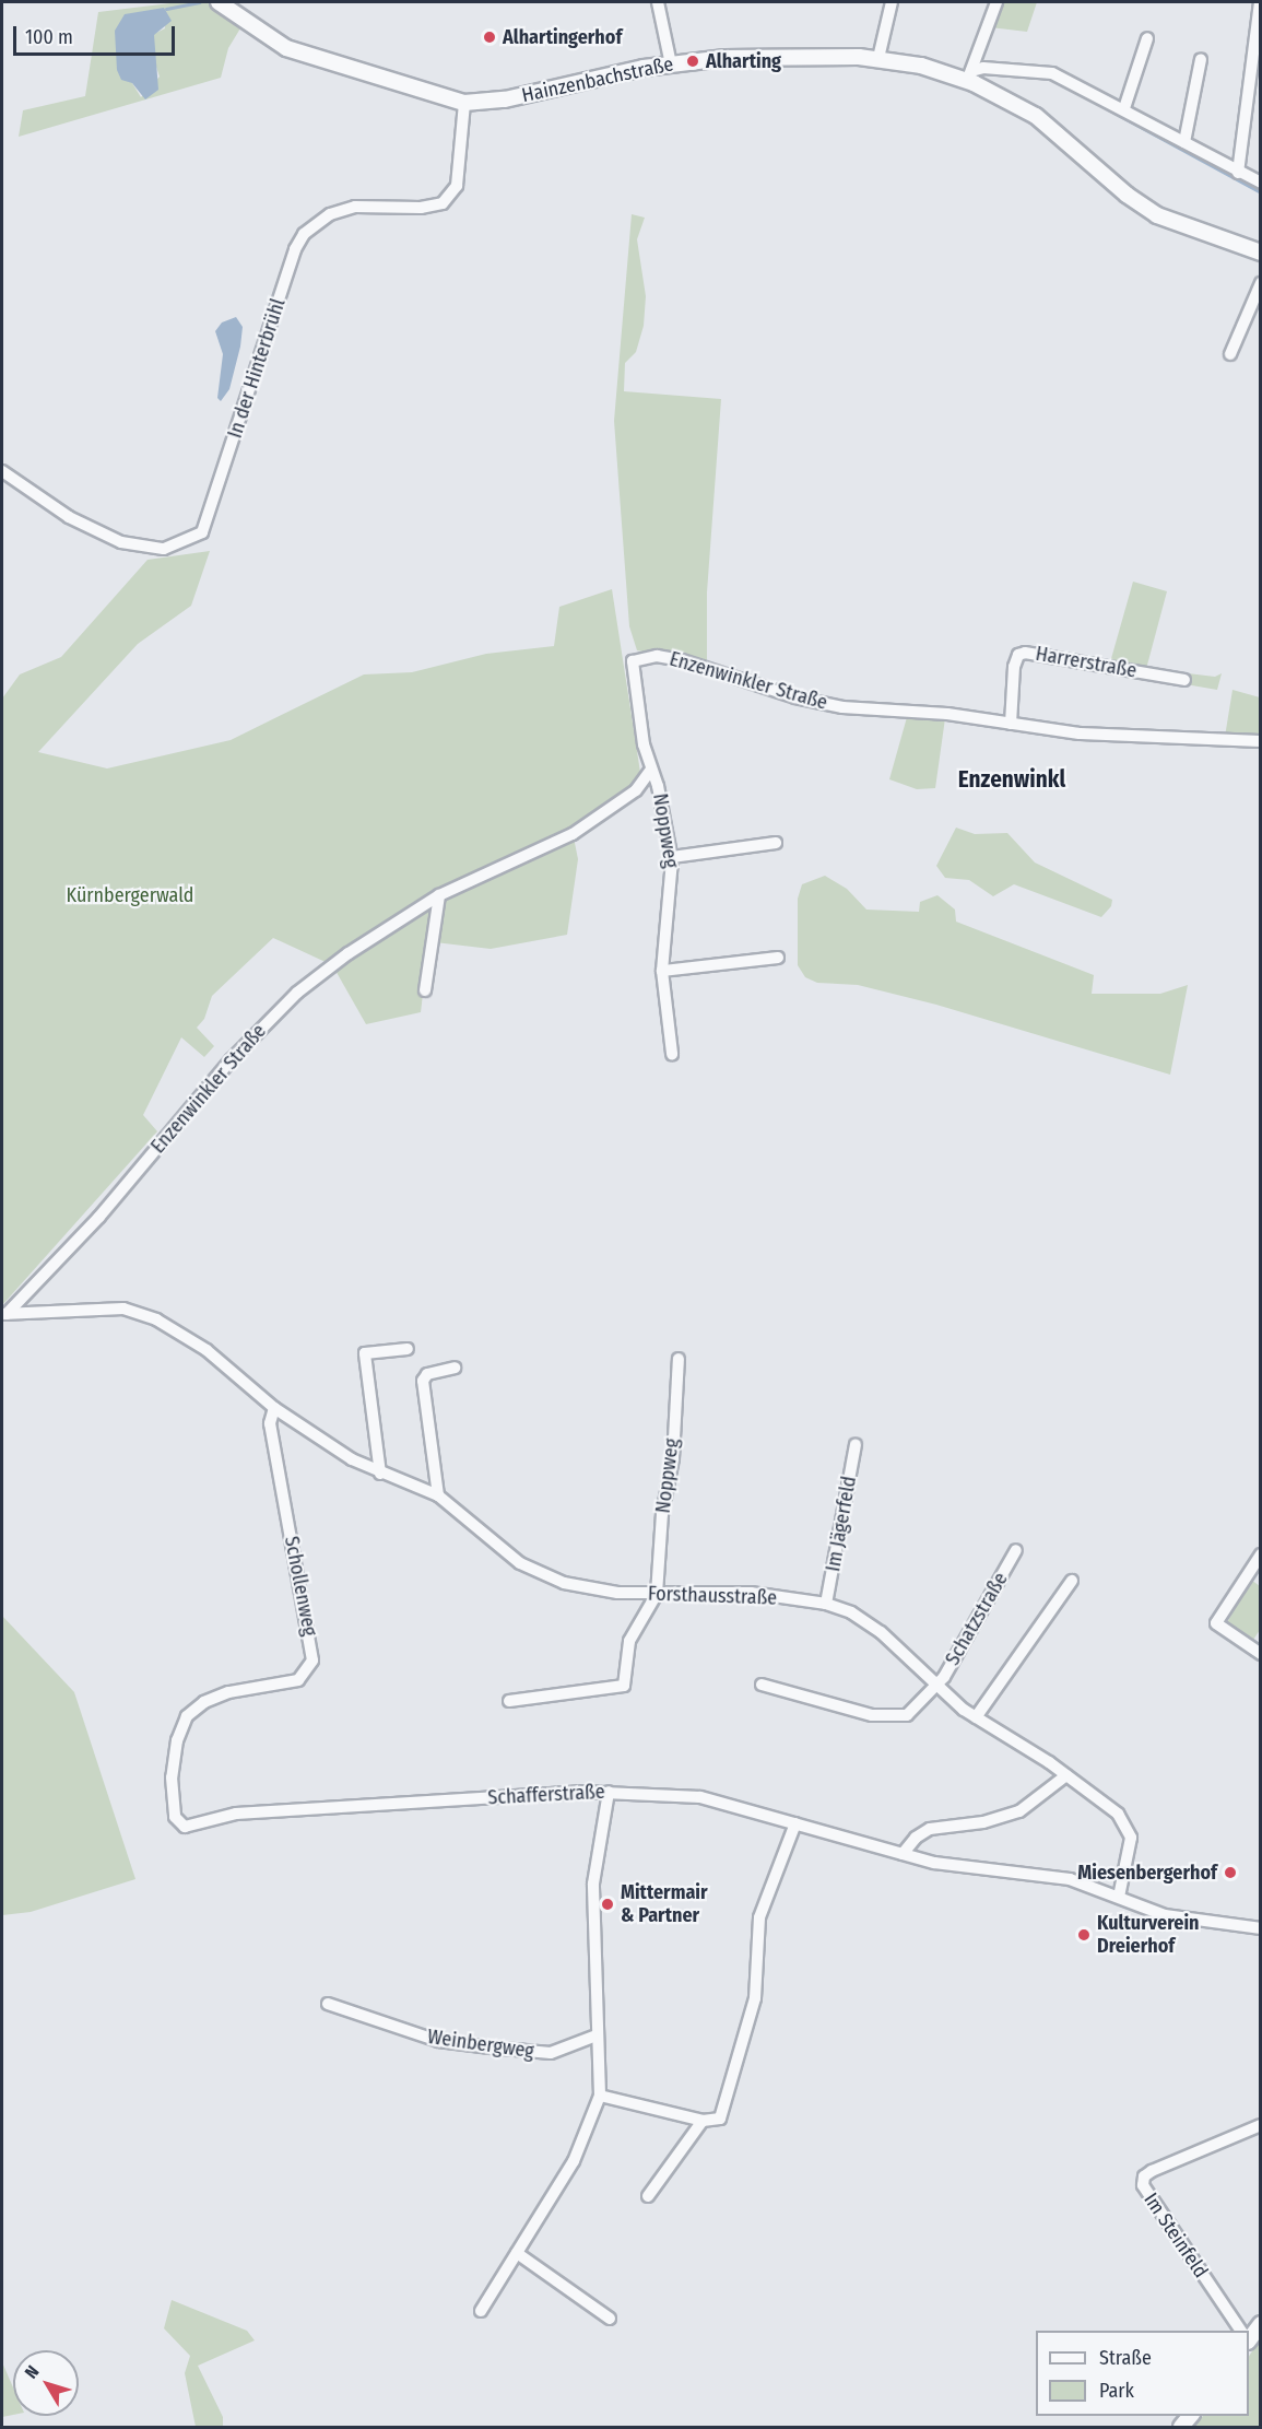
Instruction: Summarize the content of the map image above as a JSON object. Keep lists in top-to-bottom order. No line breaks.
{"streets":{"street":["Hainzenbachstraße","In der Hinterbrühl","Harrerstraße","Enzenwinkler Straße","Noppweg","Im Jägerfeld","Schollenweg","Forsthausstraße","Schatzstraße","Schafferstraße","Weinbergweg","Im Steinfeld"]},"crossings":[["Hainzenbachstraße","In der Hinterbrühl"],["Harrerstraße","Enzenwinkler Straße"],["Enzenwinkler Straße","Noppweg"],["Enzenwinkler Straße","Forsthausstraße"],["Noppweg","Forsthausstraße"],["Im Jägerfeld","Forsthausstraße"],["Schollenweg","Forsthausstraße"],["Schollenweg","Schafferstraße"],["Forsthausstraße","Schatzstraße"],["Forsthausstraße","Schafferstraße"]],"districts":["Enzenwinkl"],"parks":["Kürnbergerwald"],"places":["Alhartingerhof","Alharting","Miesenbergerhof","Mittermair & Partner","Kulturverein Dreierhof"],"legend":["Straße","Park"],"scale_bar":"100 m","north":"top left"}
